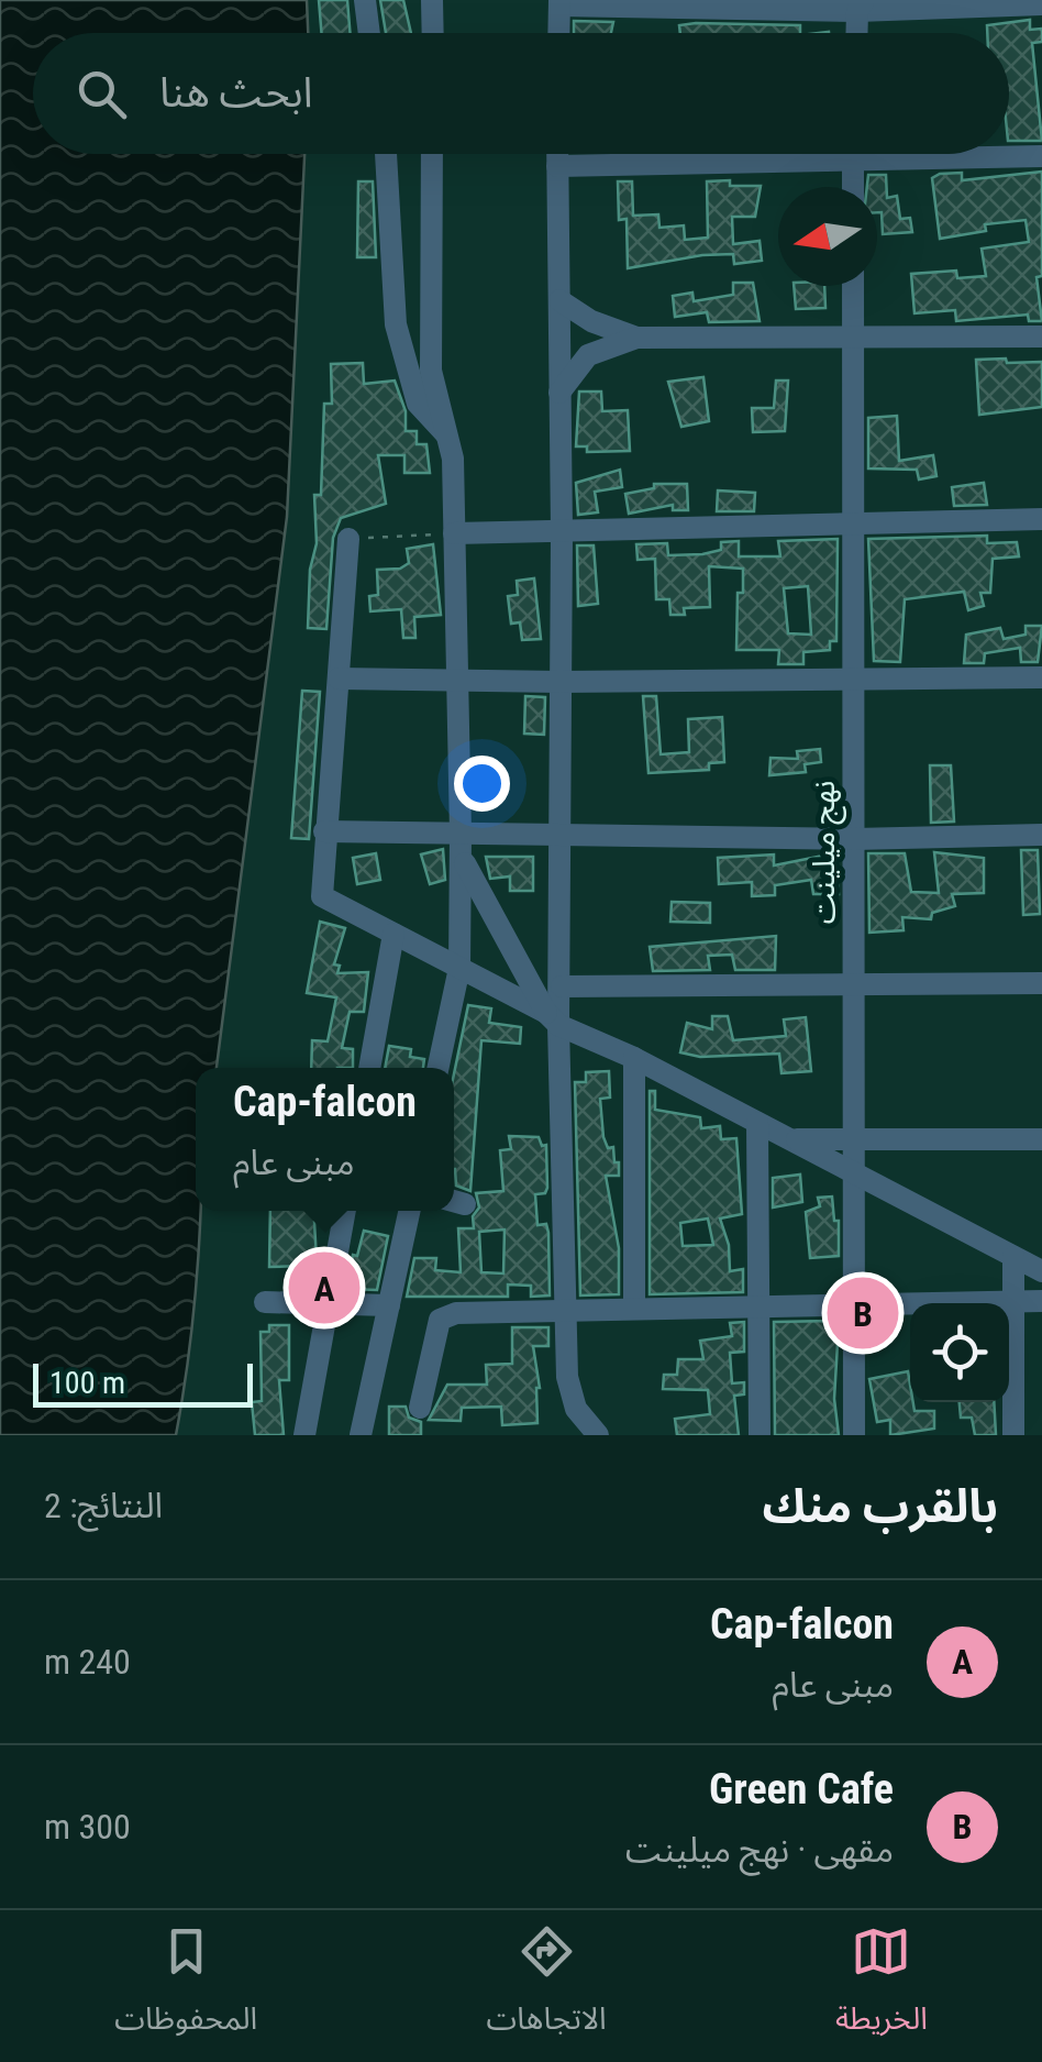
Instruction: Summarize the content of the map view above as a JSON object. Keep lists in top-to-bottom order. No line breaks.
{"streets":{"street":["نهج ميلينت"]},"scale_bar":"100 m","north":"left","page":{"search":"ابحث هنا","popup":["Cap-falcon","مبنى عام"],"pins":["A","B"],"scale":"100 m","heading":["بالقرب منك","النتائج: 2"],"list":[{"mark":"A","name":"Cap-falcon","note":"مبنى عام","value":"240 m"},{"mark":"B","name":"Green Cafe","note":"مقهى · نهج ميلينت","value":"300 m"}],"nav":["الخريطة","الاتجاهات","المحفوظات"]}}
